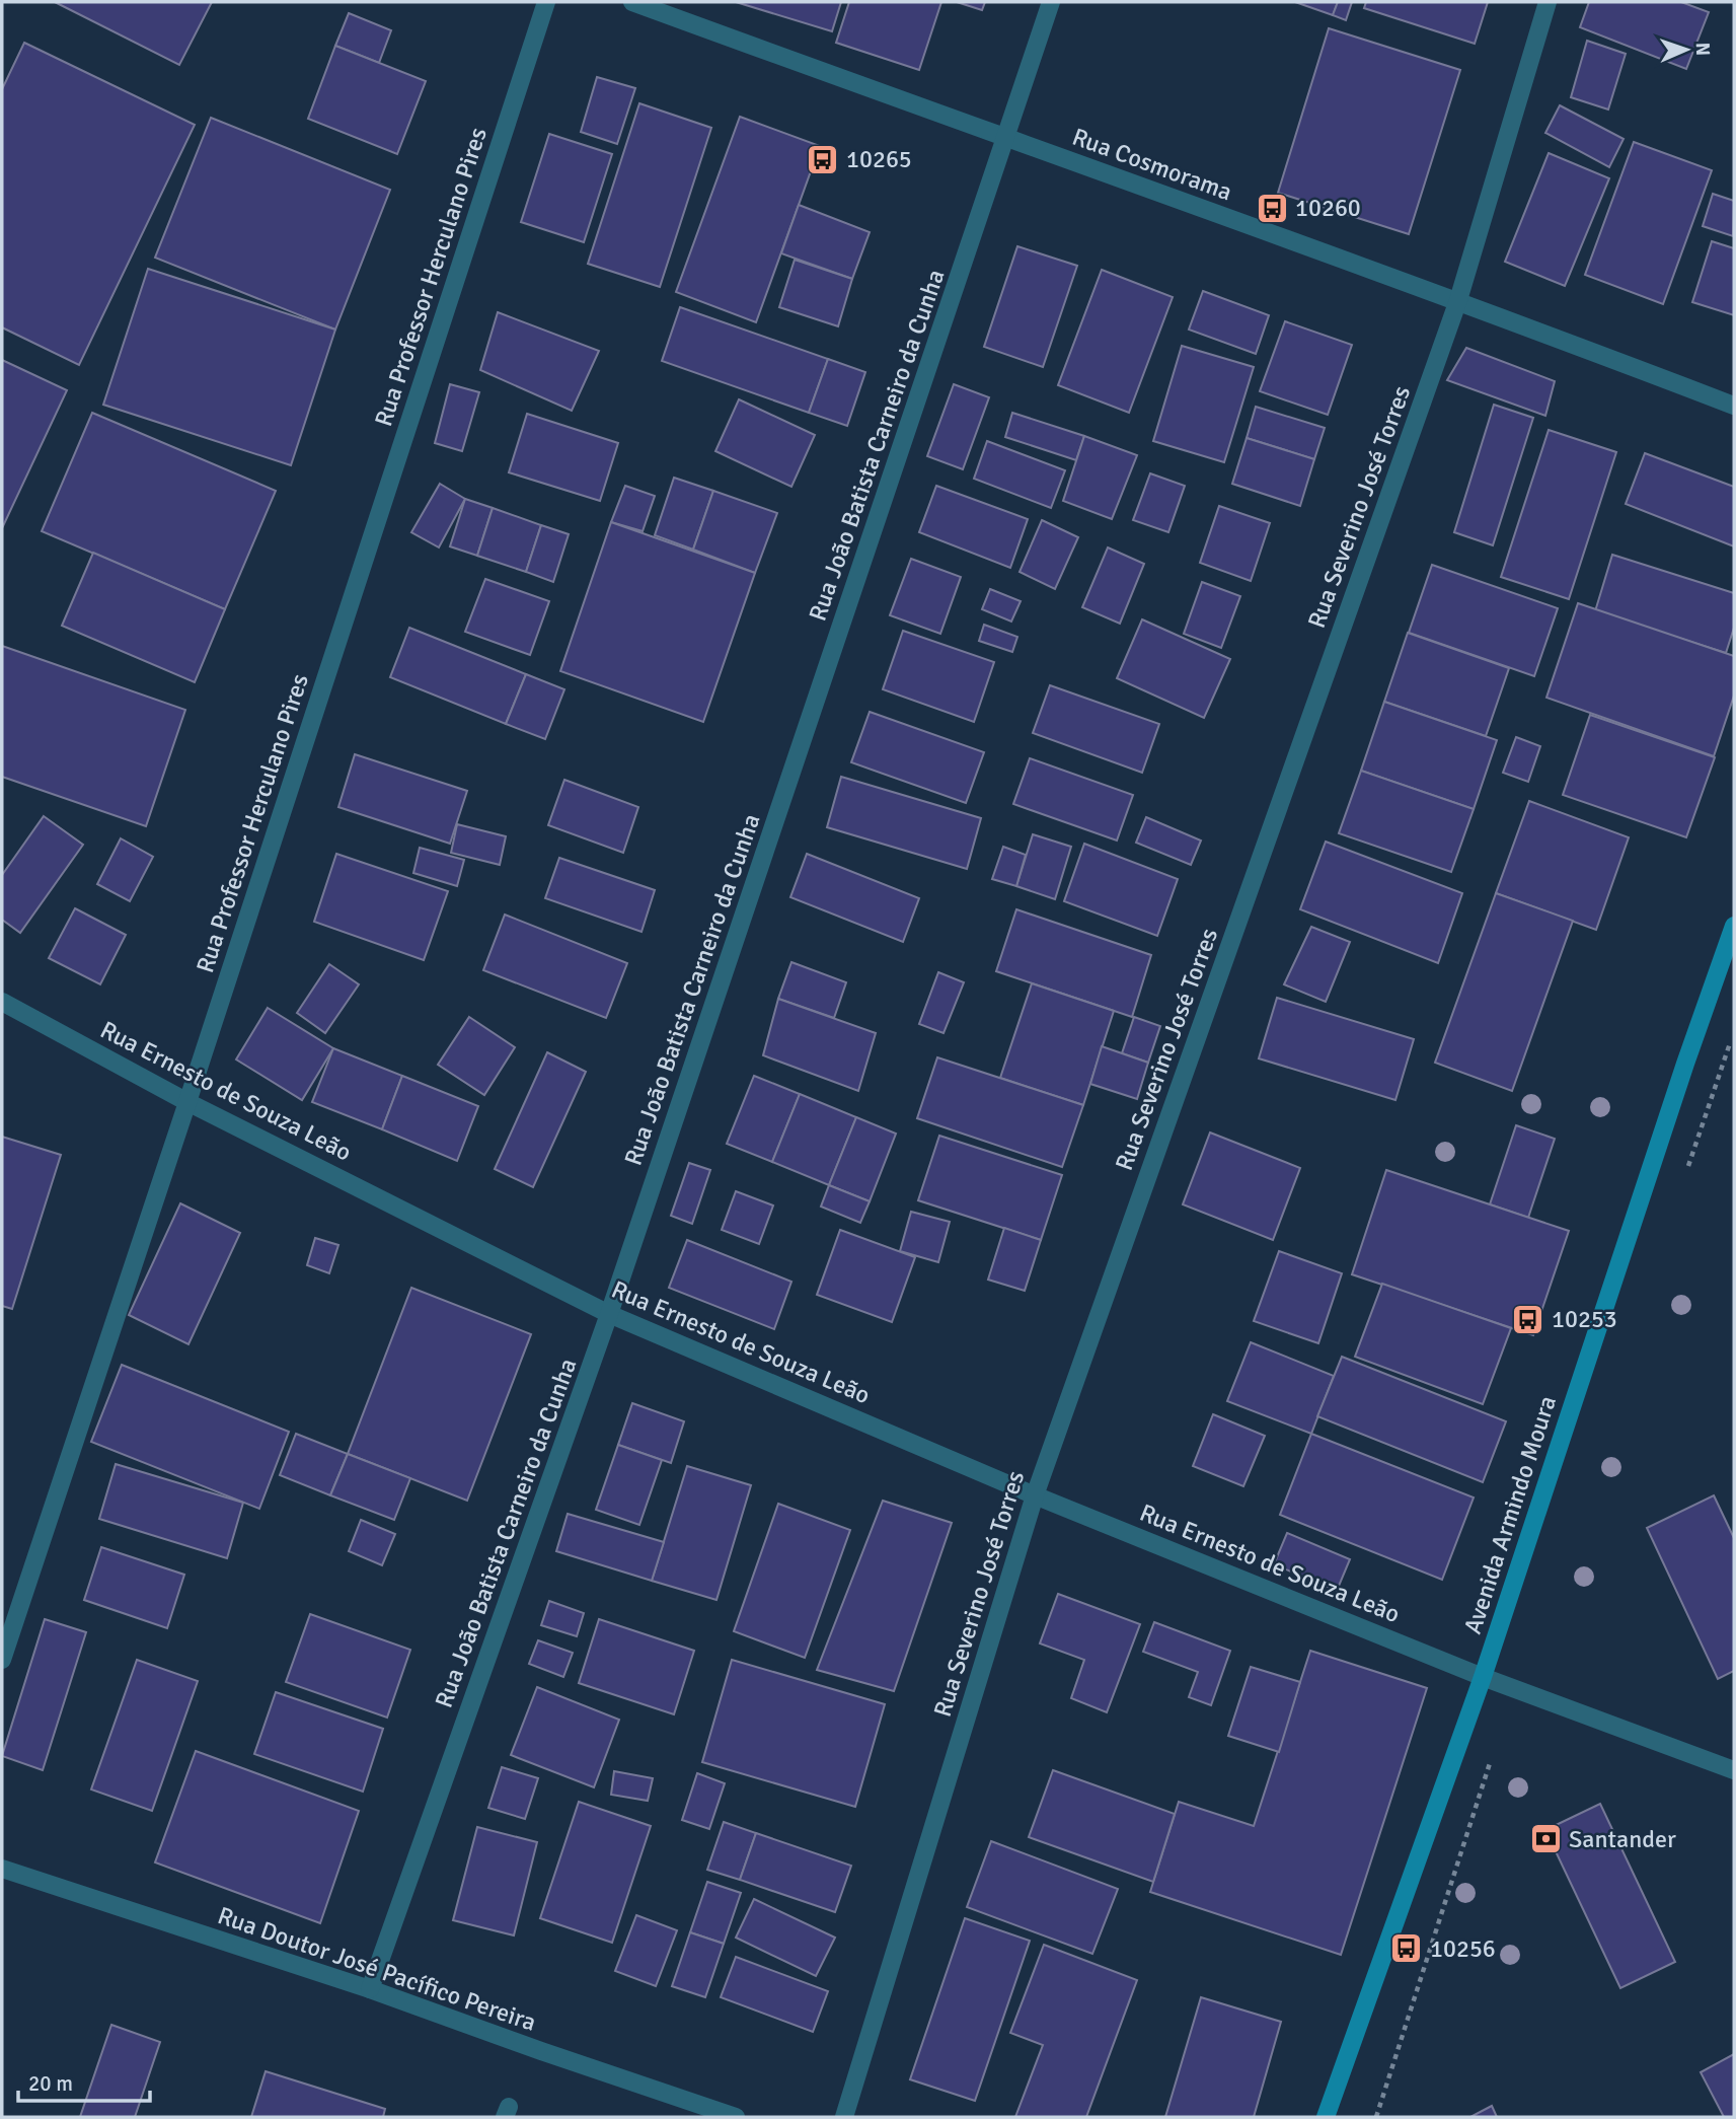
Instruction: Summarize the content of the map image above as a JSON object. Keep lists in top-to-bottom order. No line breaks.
{"streets":{"main road":["Avenida Armindo Moura"],"street":["Rua Cosmorama","Rua Professor Herculano Pires","Rua João Batista Carneiro da Cunha","Rua Severino José Torres","Rua Ernesto de Souza Leão","Rua Doutor José Pacífico Pereira"]},"crossings":[["Rua Cosmorama","Rua João Batista Carneiro da Cunha"],["Rua Cosmorama","Rua Severino José Torres"],["Rua Professor Herculano Pires","Rua Ernesto de Souza Leão"],["Rua João Batista Carneiro da Cunha","Rua Ernesto de Souza Leão"],["Rua João Batista Carneiro da Cunha","Rua Doutor José Pacífico Pereira"],["Rua Severino José Torres","Rua Ernesto de Souza Leão"],["Rua Ernesto de Souza Leão","Avenida Armindo Moura"]],"places":{"bus stop":["10265","10260","10253","10256"],"bank":["Santander"]},"scale_bar":"20 m","north":"right"}
